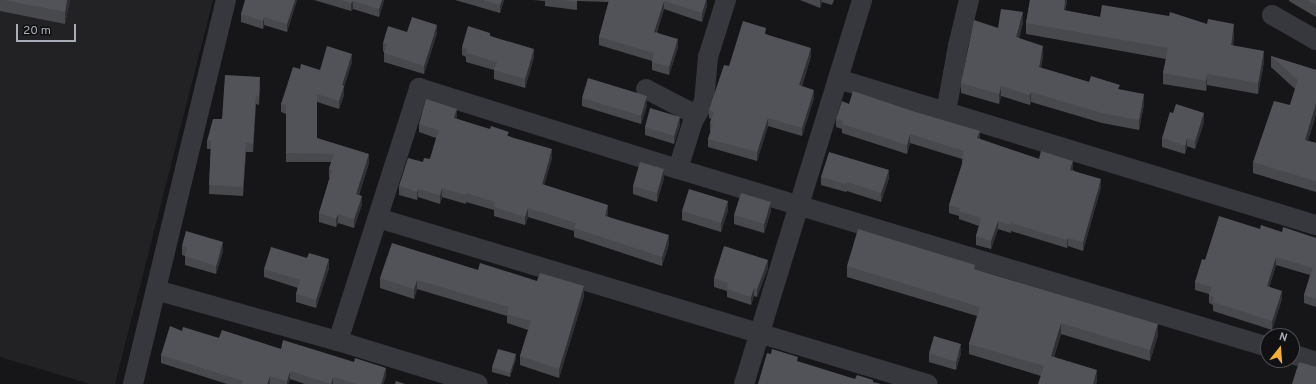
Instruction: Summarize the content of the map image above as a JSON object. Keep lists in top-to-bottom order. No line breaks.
{"scale_bar":"20 m","north":"top"}
